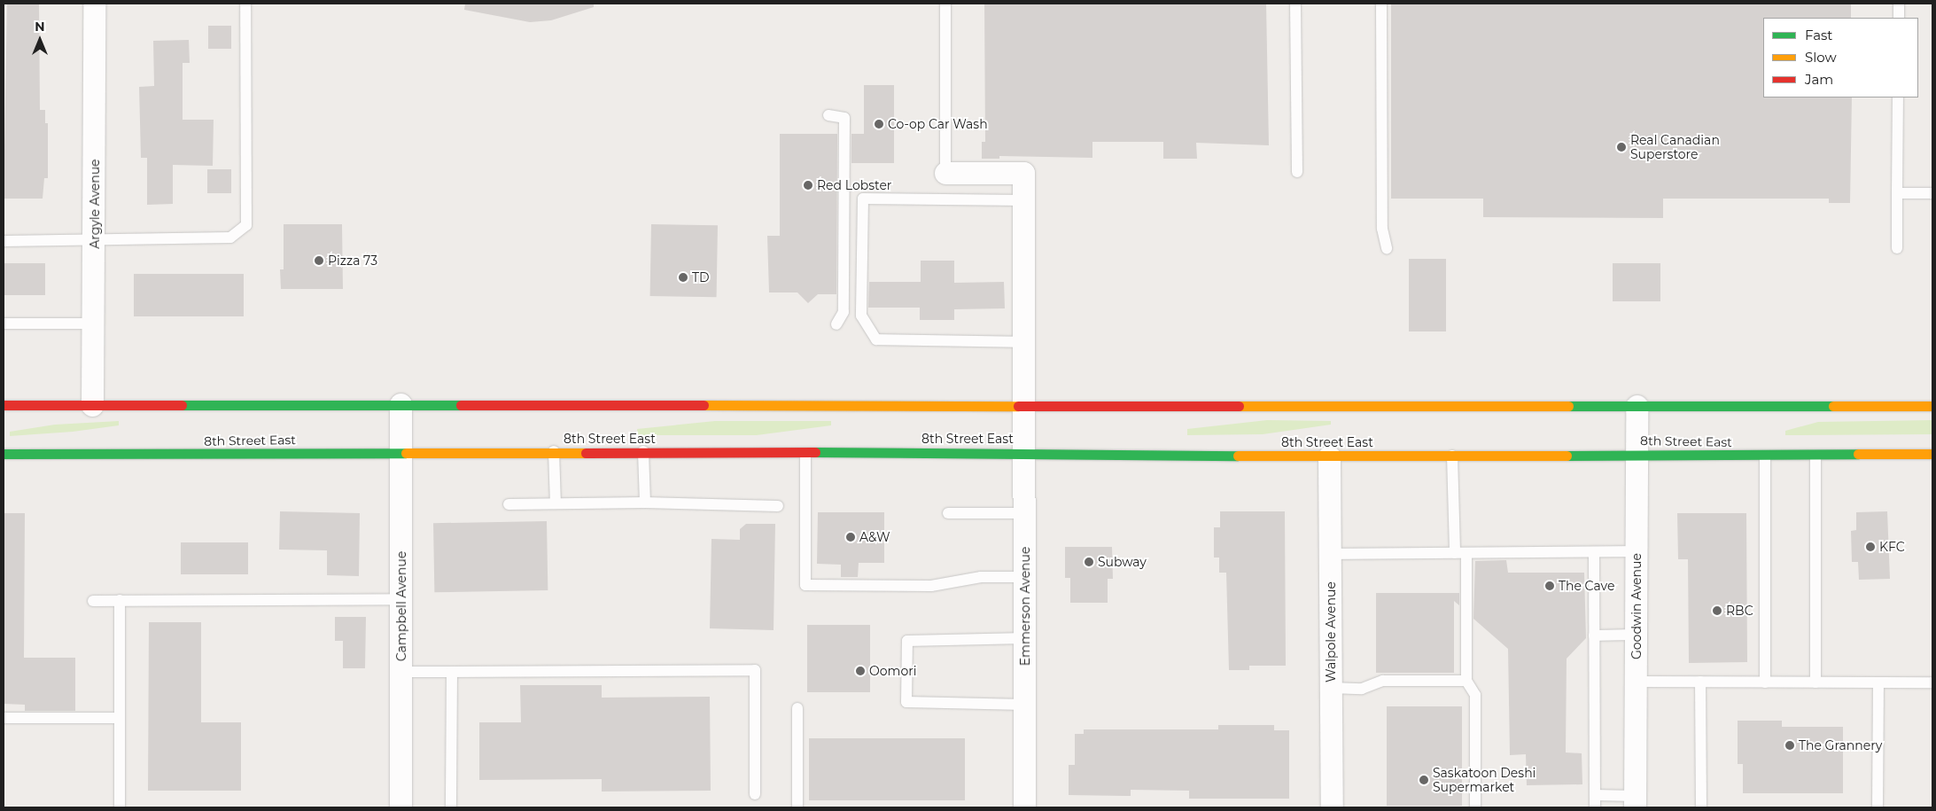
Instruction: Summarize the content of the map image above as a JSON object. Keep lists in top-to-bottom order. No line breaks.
{"streets":{"main road":["8th Street East"],"street":["Argyle Avenue","Campbell Avenue","Emmerson Avenue","Goodwin Avenue","Walpole Avenue"]},"crossings":[["8th Street East","Campbell Avenue"],["8th Street East","Emmerson Avenue"],["8th Street East","Goodwin Avenue"],["8th Street East","Walpole Avenue"]],"places":["Co-op Car Wash","Real Canadian Superstore","Red Lobster","Pizza 73","TD","A&W","KFC","Subway","The Cave","RBC","Oomori","The Grannery","Saskatoon Deshi Supermarket"],"legend":["Fast","Slow","Jam"],"north":"top"}
